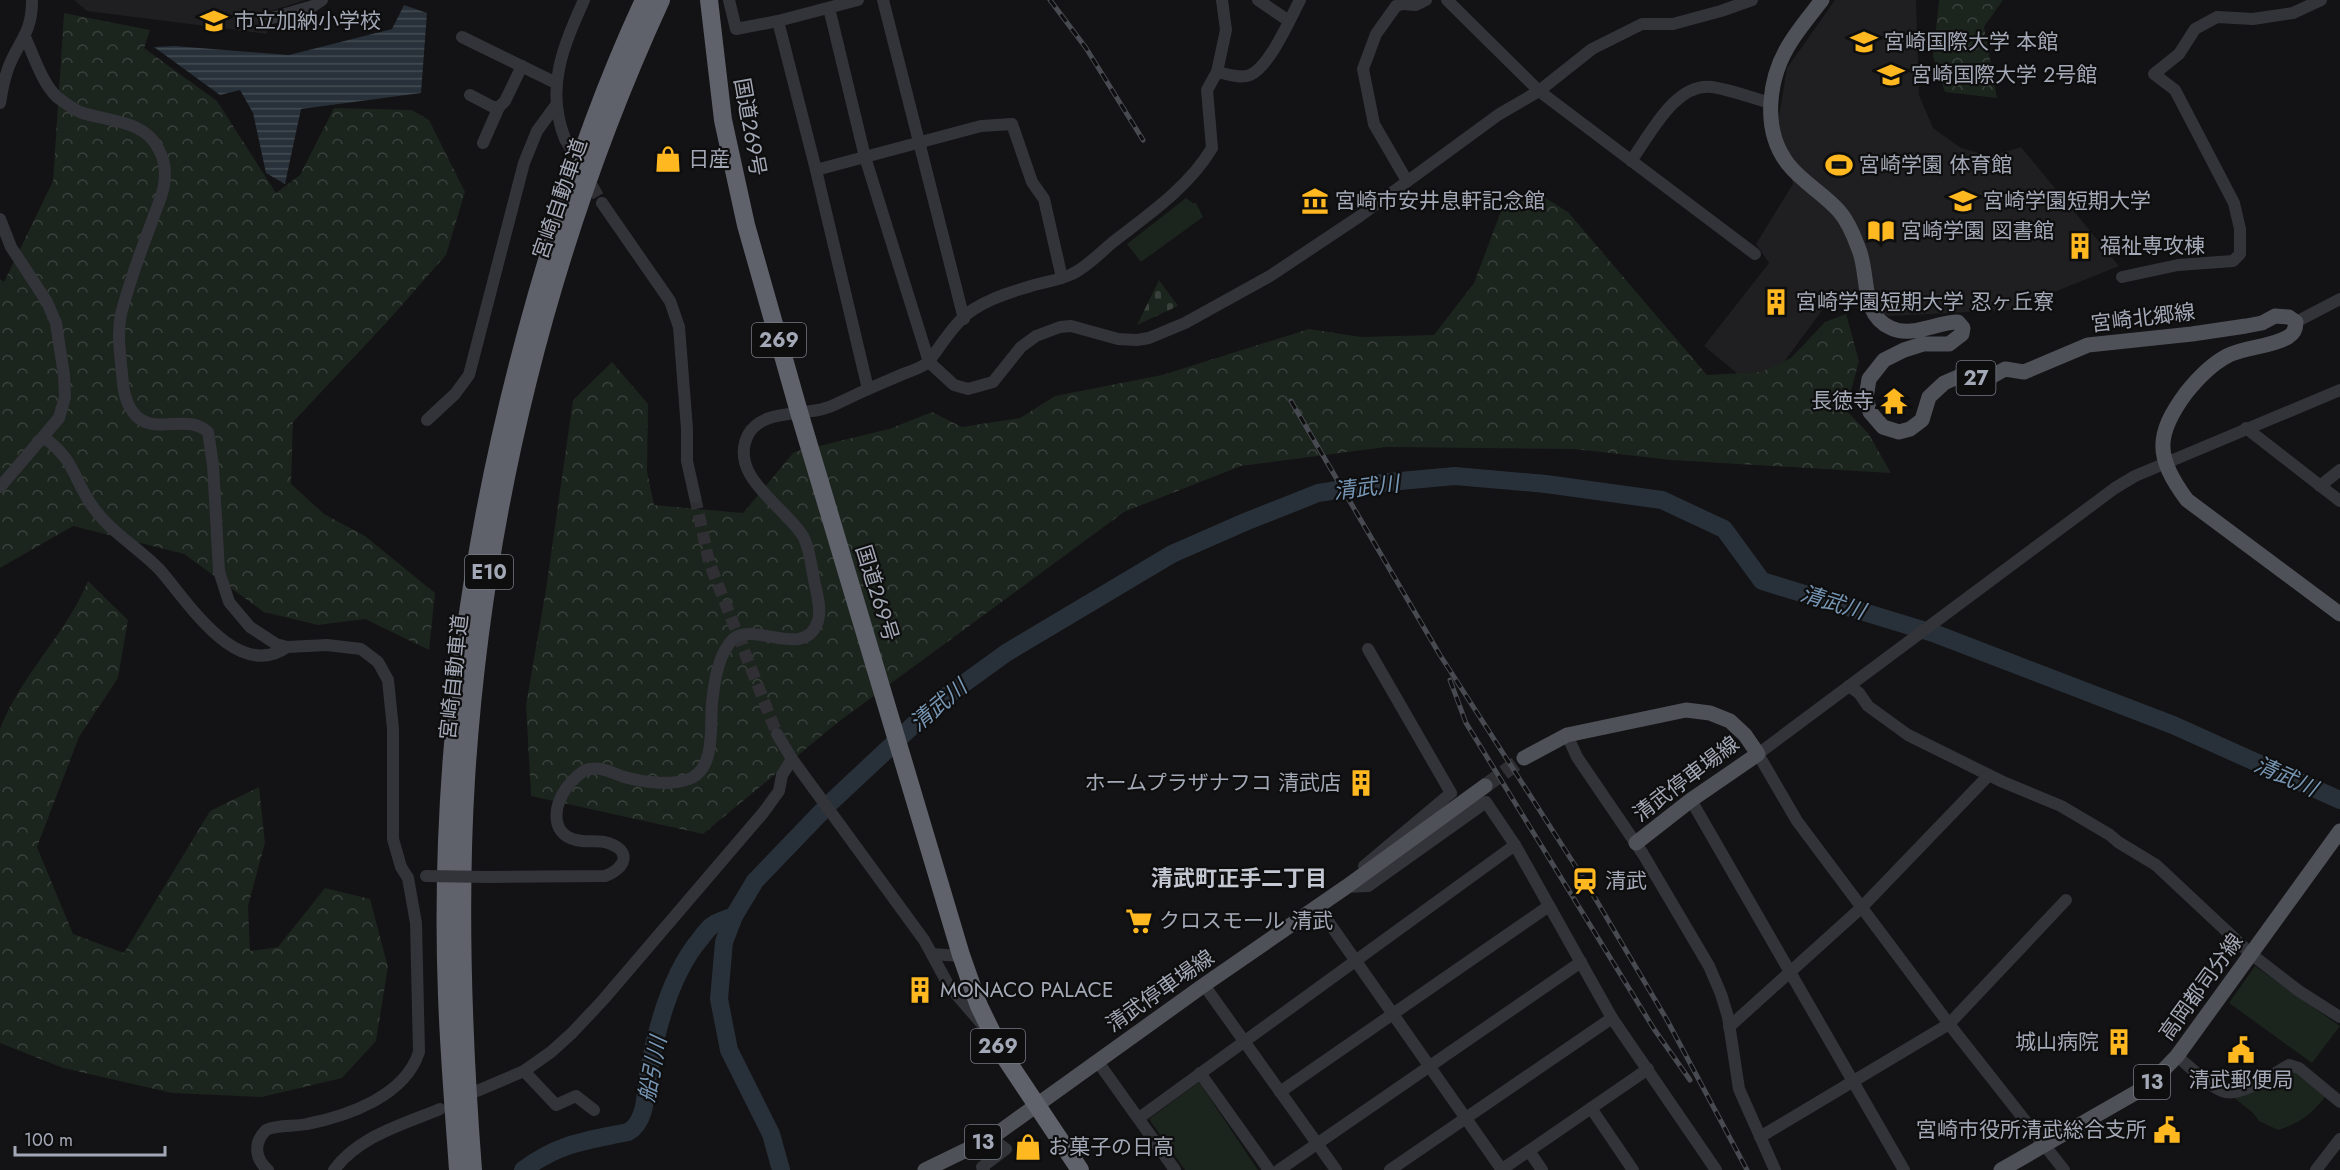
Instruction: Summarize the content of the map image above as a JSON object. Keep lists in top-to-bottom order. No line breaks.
{"streets":{"highway":["国道269号","宮崎自動車道","269","E10"],"main road":["宮崎北郷線","27","清武停車場線","高岡都司分線","13"]},"crossings":[["国道269号","清武停車場線"],["国道269号","13"],["清武停車場線","13"]],"districts":["清武町正手二丁目"],"water":["清武川","船引川"],"places":{"school or university":["市立加納小学校","宮崎国際大学 本館","宮崎国際大学 2号館","宮崎学園短期大学"],"shop":["日産","お菓子の日高"],"sports":["宮崎学園 体育館"],"museum":["宮崎市安井息軒記念館"],"library":["宮崎学園 図書館"],"building":["福祉専攻棟","宮崎学園短期大学 忍ヶ丘寮","ホームプラザナフコ 清武店","MONACO PALACE","城山病院"],"temple":["長徳寺"],"station":["清武"],"supermarket":["クロスモール 清武"],"public building":["清武郵便局","宮崎市役所清武総合支所"]},"scale_bar":"100 m"}
